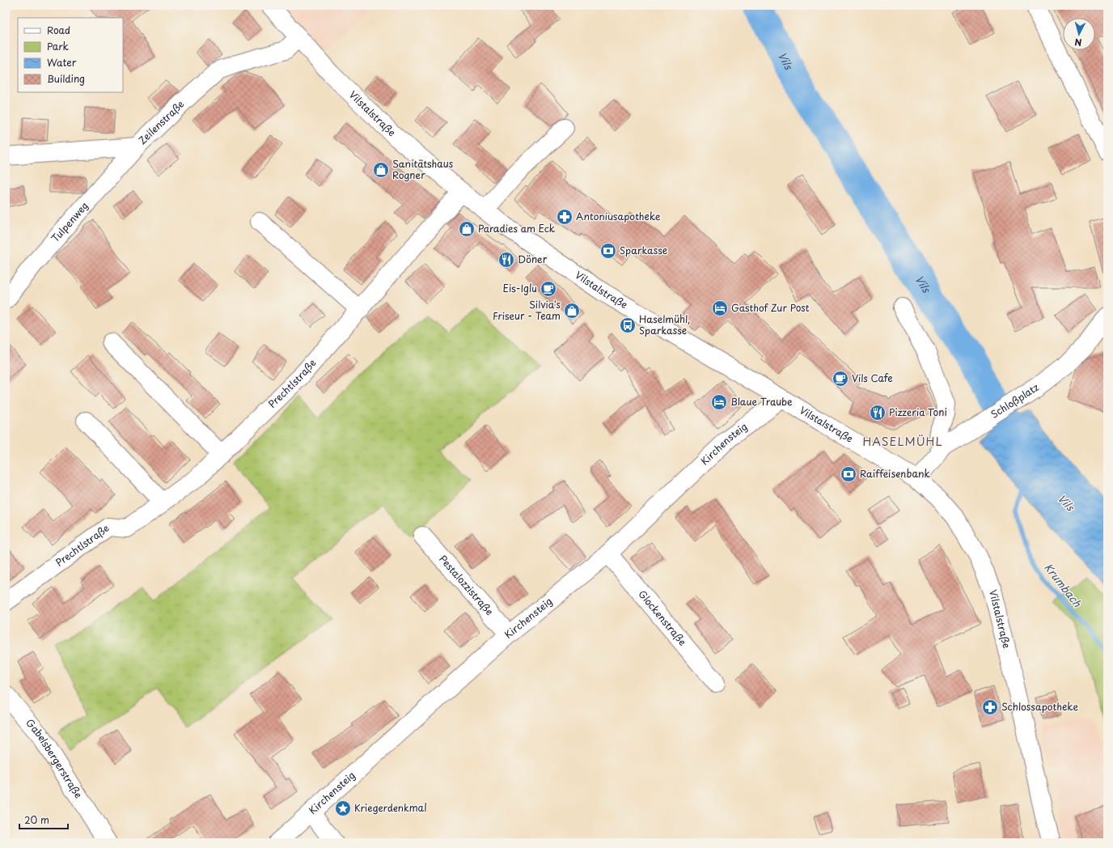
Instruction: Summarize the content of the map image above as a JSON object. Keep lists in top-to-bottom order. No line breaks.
{"streets":{"street":["Vilstalstraße","Zeilenstraße","Tulpenweg","Prechtlstraße","Schloßplatz","Kirchensteig","Pestalozzistraße","Glockenstraße","Gabelsbergerstraße"]},"crossings":[["Vilstalstraße","Zeilenstraße"],["Vilstalstraße","Prechtlstraße"],["Vilstalstraße","Schloßplatz"],["Vilstalstraße","Kirchensteig"],["Zeilenstraße","Tulpenweg"],["Kirchensteig","Pestalozzistraße"],["Kirchensteig","Glockenstraße"]],"districts":["HASELMÜHL"],"water":["Vils","Krumbach"],"places":{"shop":["Sanitätshaus Rogner","Paradies am Eck","Silvia's Friseur - Team"],"pharmacy":["Antoniusapotheke","Schlossapotheke"],"bank":["Sparkasse","Raiffeisenbank"],"restaurant":["Döner","Pizzeria Toni"],"cafe":["Eis-Iglu","Vils Cafe"],"hotel":["Gasthof Zur Post","Blaue Traube"],"bus stop":["Haselmühl, Sparkasse"],"place":["Kriegerdenkmal"]},"legend":["Road","Park","Water","Building"],"scale_bar":"20 m","north":"bottom"}
